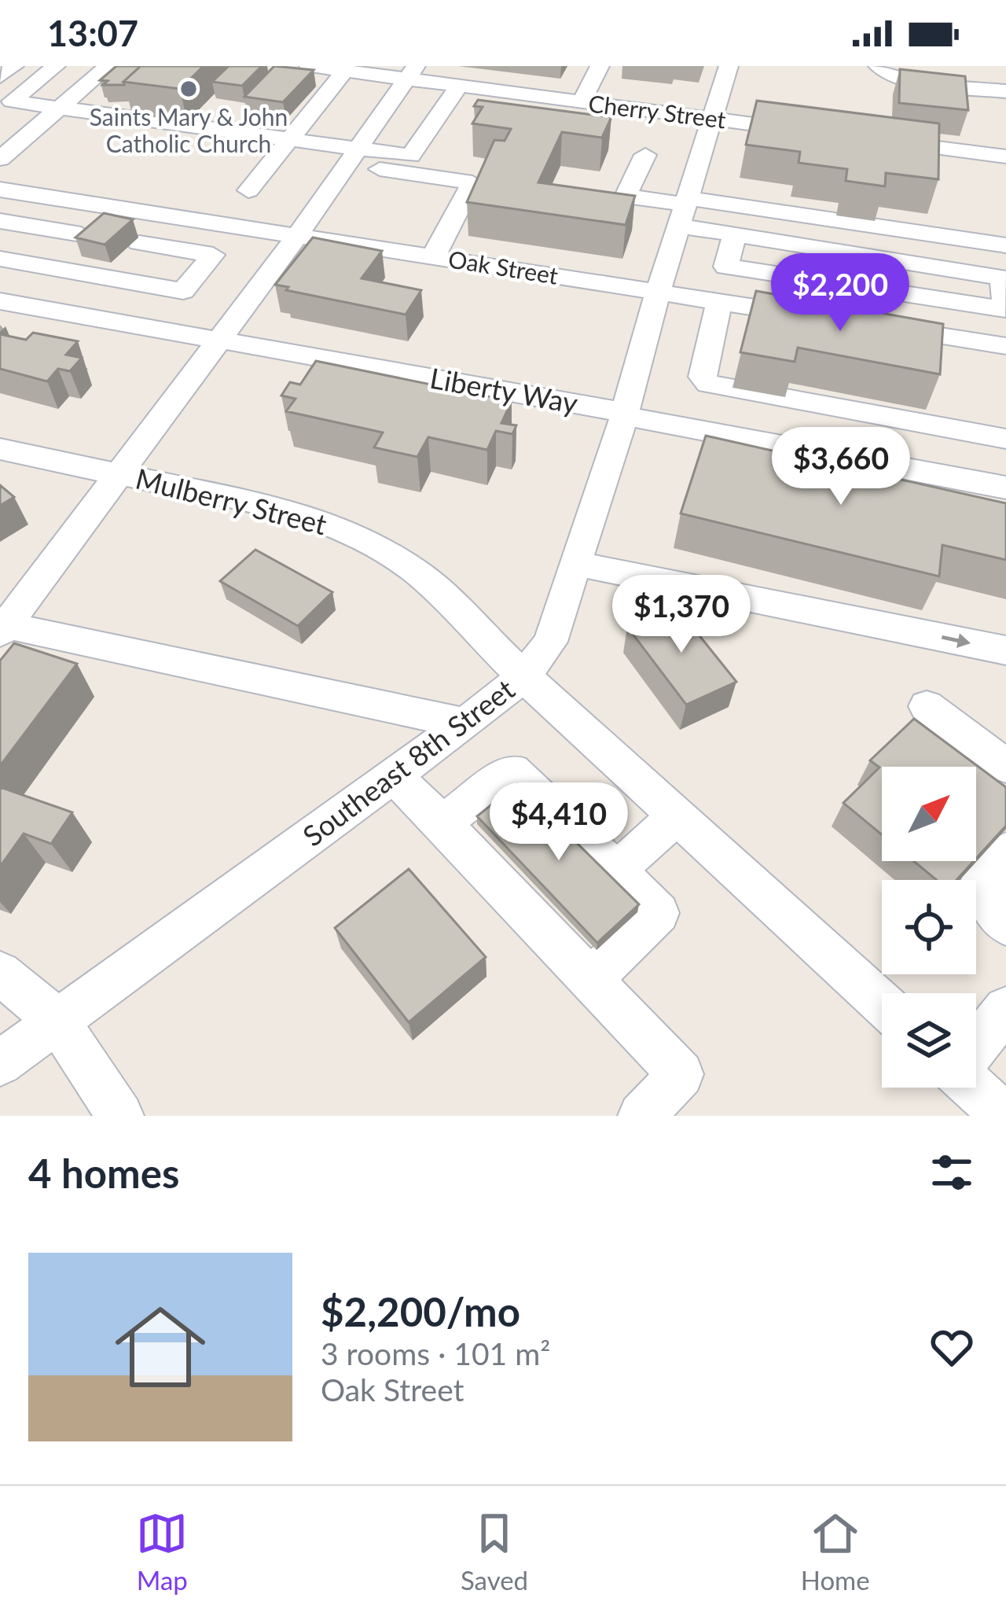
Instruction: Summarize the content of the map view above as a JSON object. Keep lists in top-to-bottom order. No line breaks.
{"streets":{"street":["Cherry Street","Oak Street","Liberty Way","Mulberry Street","Southeast 8th Street"]},"crossings":[["Cherry Street","Southeast 8th Street"],["Oak Street","Southeast 8th Street"],["Liberty Way","Southeast 8th Street"],["Mulberry Street","Southeast 8th Street"]],"places":["Saints Mary & John Catholic Church"],"north":"top right","page":{"status":"13:07","price":["$2,200","$3,660","$1,370","$4,410"],"heading":"4 homes","list":[{"name":"$2,200/mo","note":"3 rooms · 101 m² · Oak Street"}],"tabs":["Map","Saved","Home"]}}
